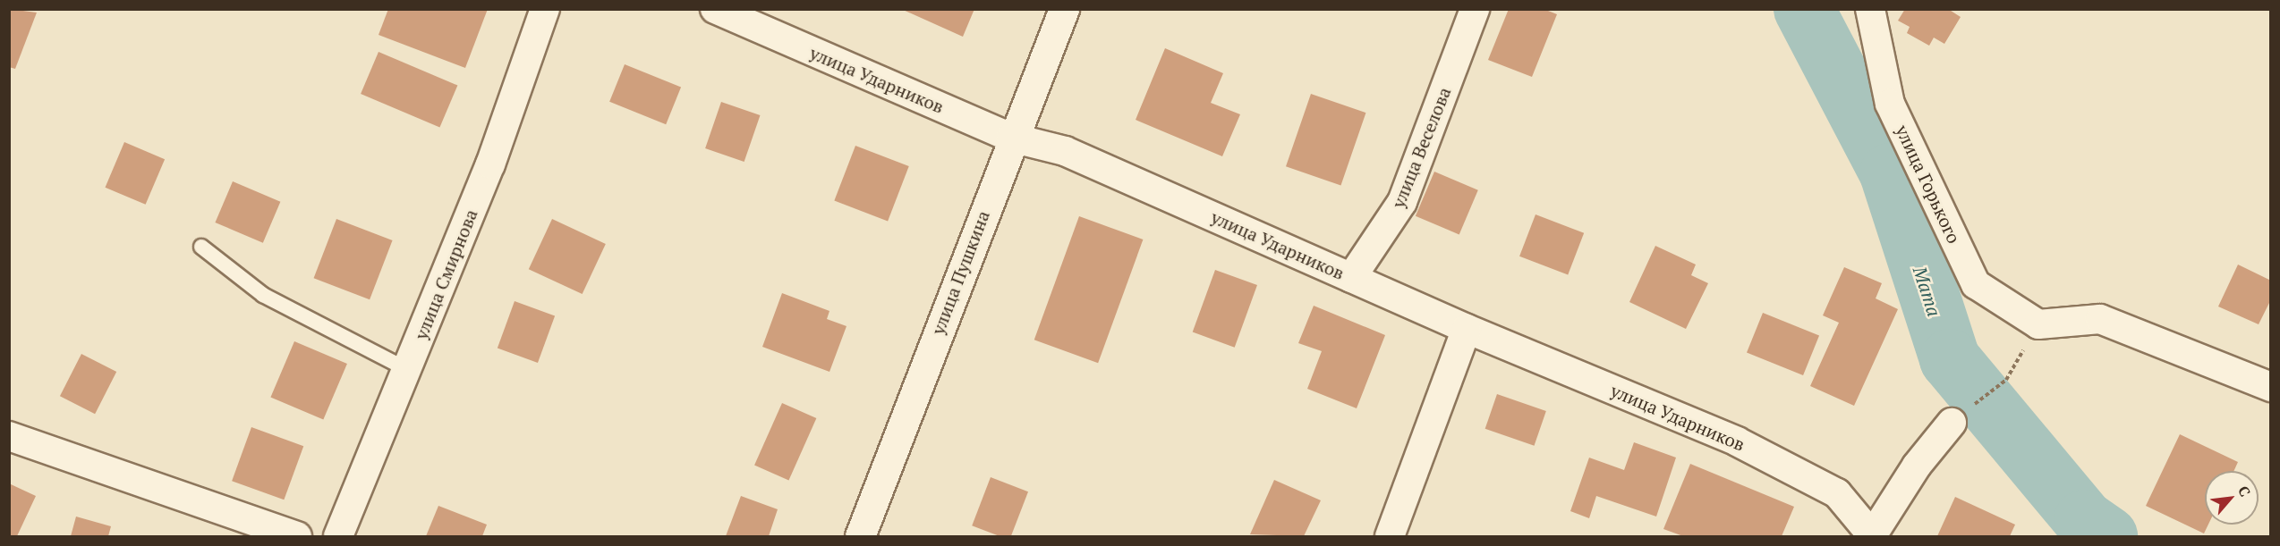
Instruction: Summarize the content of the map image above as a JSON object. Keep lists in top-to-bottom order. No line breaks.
{"streets":{"street":["улица Ударников","улица Веселова","улица Горького","улица Пушкина","улица Смирнова"]},"crossings":[["улица Ударников","улица Веселова"],["улица Ударников","улица Пушкина"]],"water":["Мата"],"north":"top right"}
